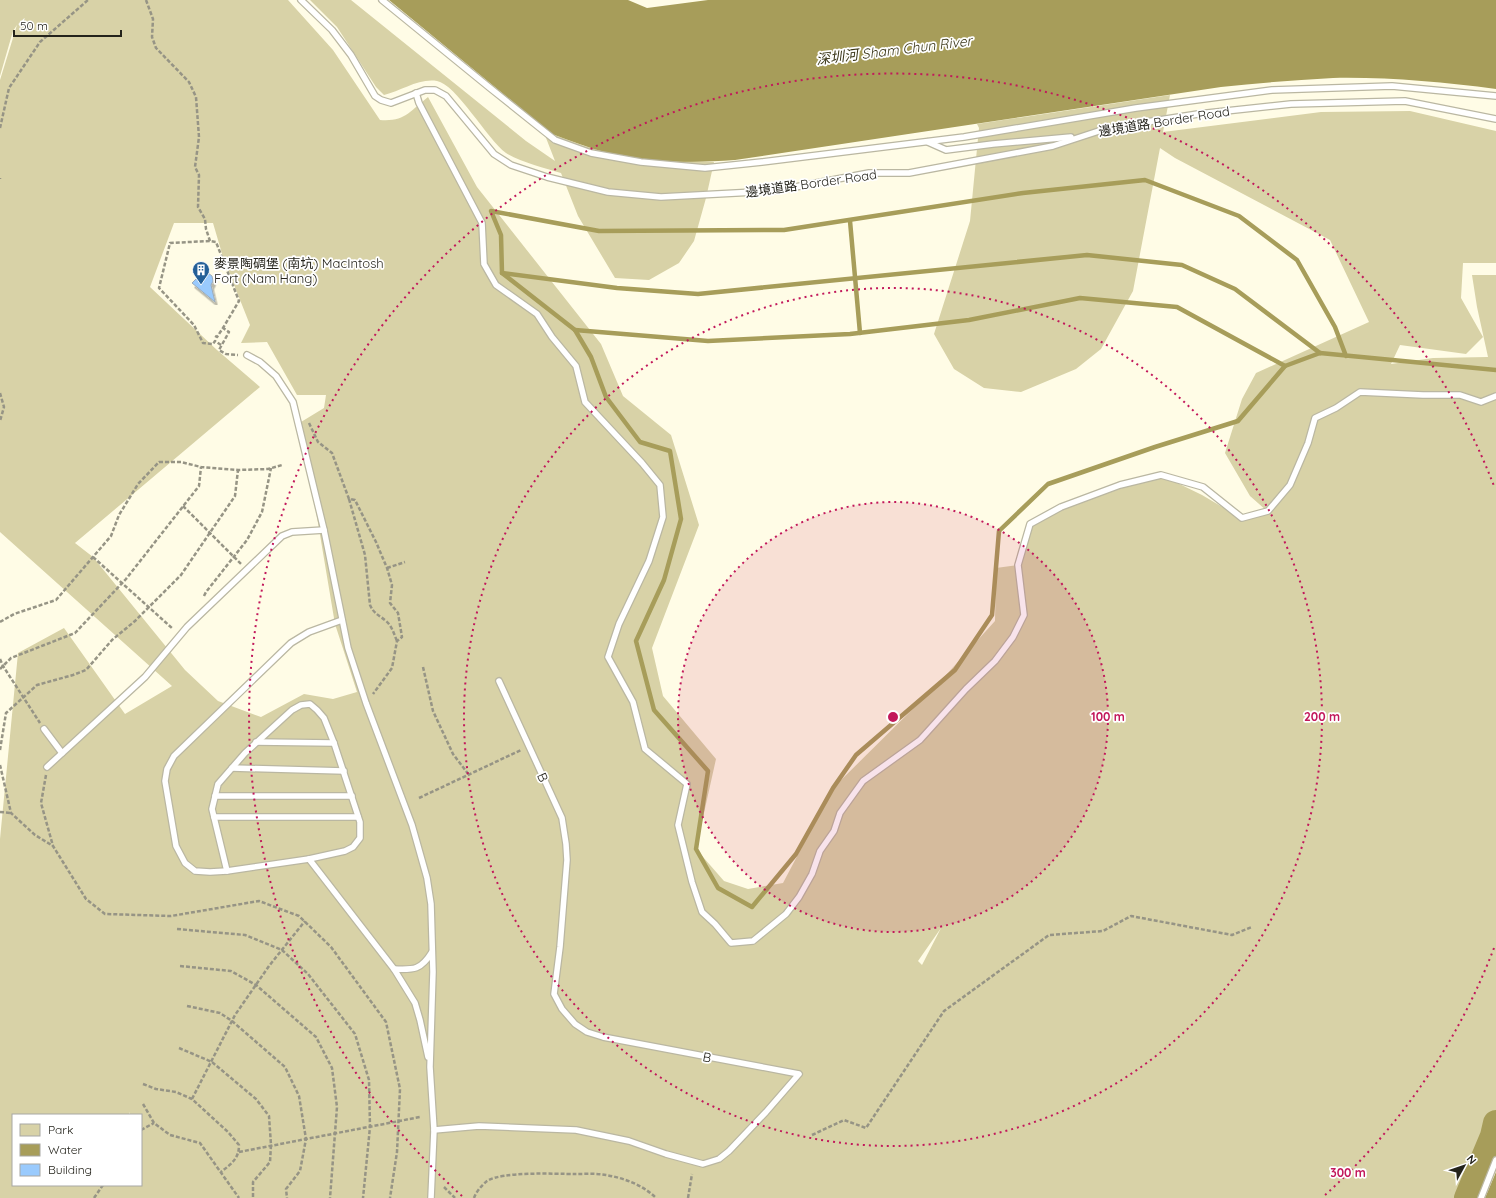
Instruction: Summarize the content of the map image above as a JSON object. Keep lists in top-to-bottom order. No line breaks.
{"streets":{"lane":["邊境道路 Border Road","B"]},"water":["深圳河 Sham Chun River"],"places":{"building":["麥景陶碉堡 (南坑) MacIntosh Fort (Nam Hang)"]},"legend":["Park","Water","Building"],"scale_bar":"50 m","north":"top right","rings":["100 m","200 m","300 m"]}
